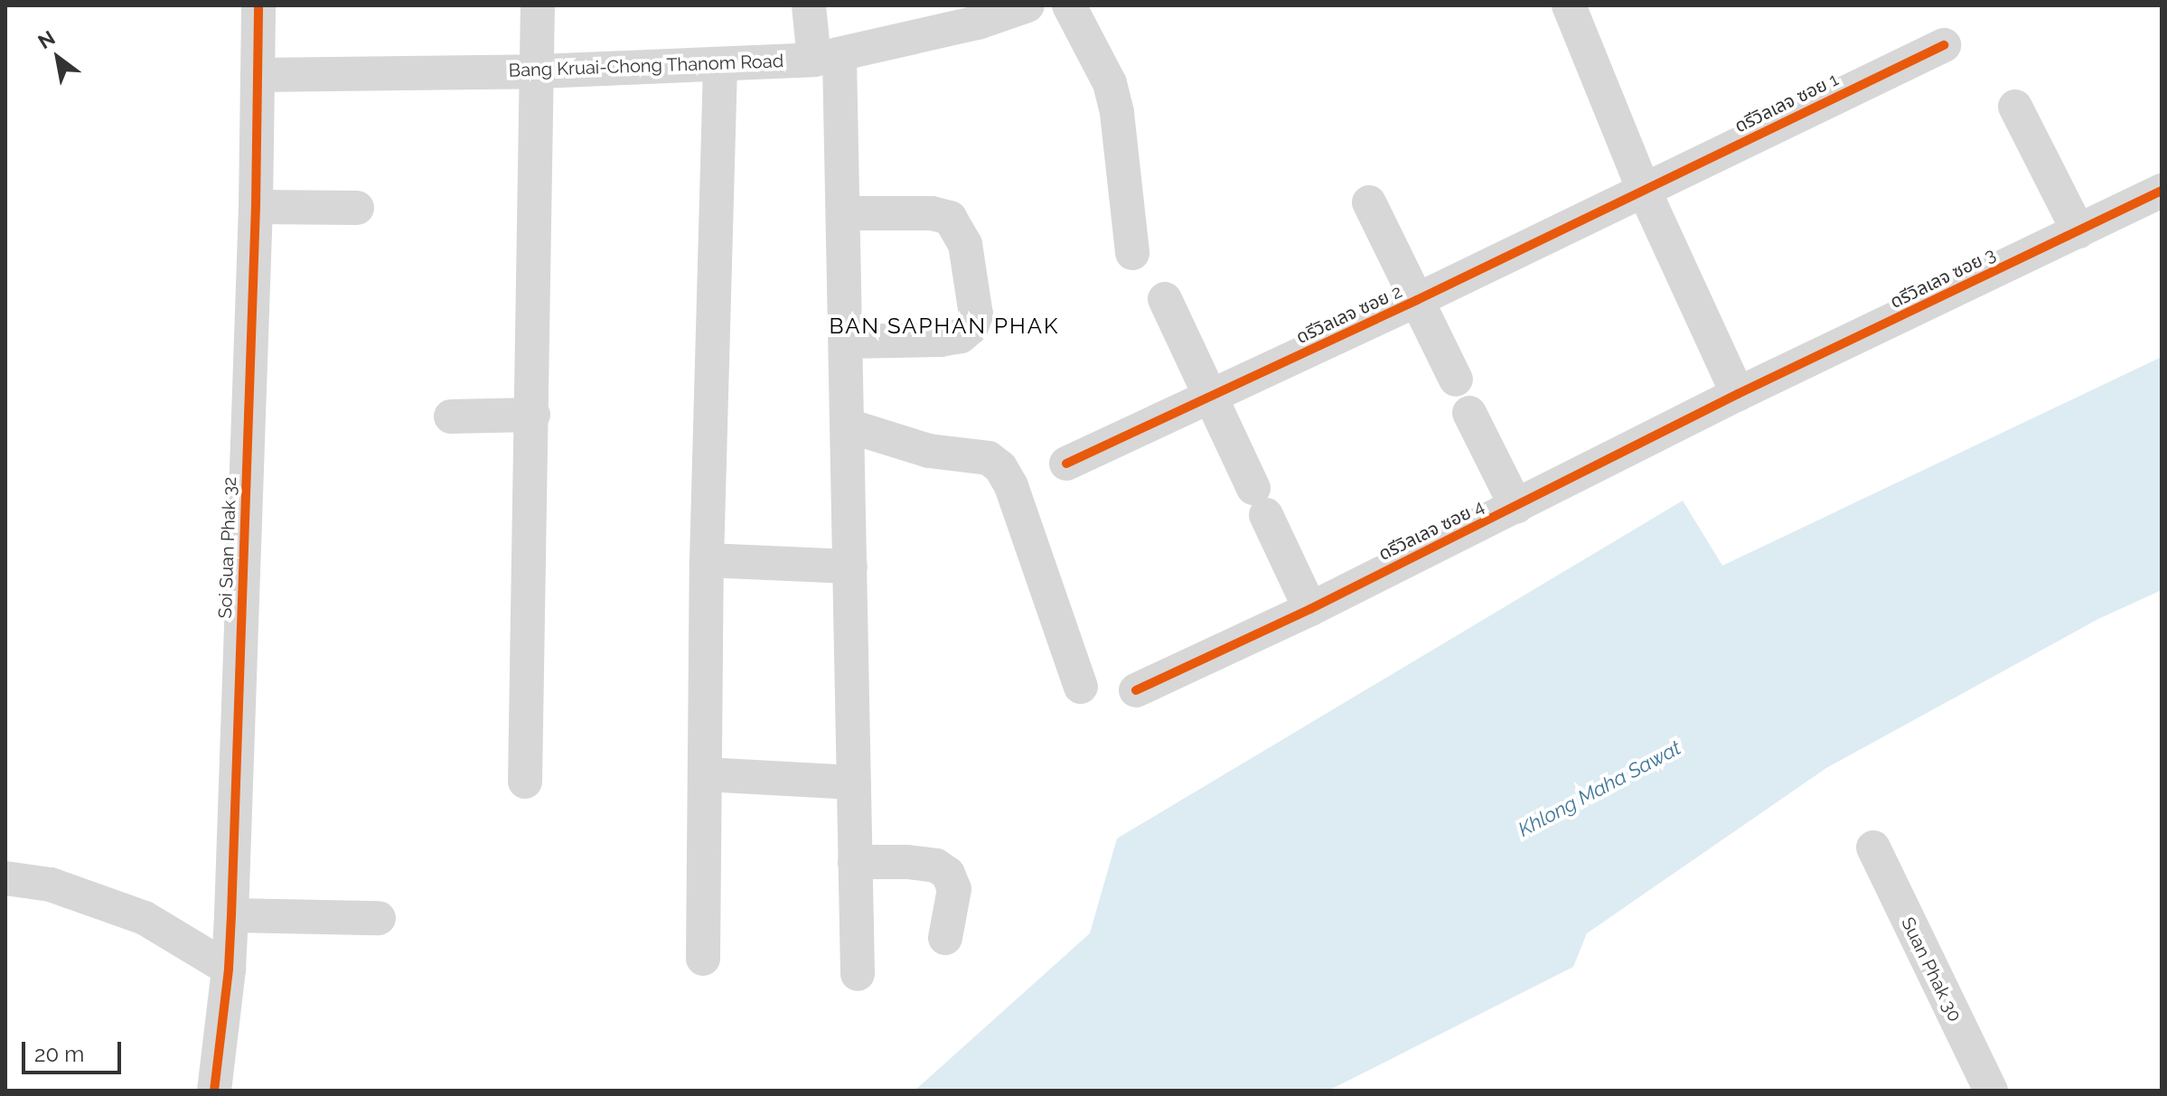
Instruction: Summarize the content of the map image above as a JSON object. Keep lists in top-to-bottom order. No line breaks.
{"streets":{"street":["Bang Kruai-Chong Thanom Road","ดรีวิลเลจ ซอย 1","ดรีวิลเลจ ซอย 3","ดรีวิลเลจ ซอย 2","ดรีวิลเลจ ซอย 4","Soi Suan Phak 32","Suan Phak 30"]},"crossings":[["Bang Kruai-Chong Thanom Road","Soi Suan Phak 32"],["ดรีวิลเลจ ซอย 1","ดรีวิลเลจ ซอย 2"],["ดรีวิลเลจ ซอย 3","ดรีวิลเลจ ซอย 4"]],"districts":["BAN SAPHAN PHAK"],"water":["Khlong Maha Sawat"],"scale_bar":"20 m","north":"top left"}
